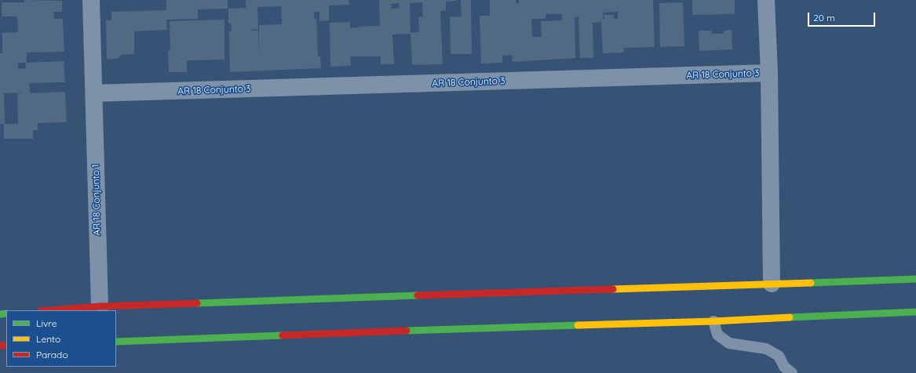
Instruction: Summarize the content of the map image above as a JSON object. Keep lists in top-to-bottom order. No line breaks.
{"streets":{"street":["AR 18 Conjunto 3","AR 18 Conjunto 1"]},"crossings":[["AR 18 Conjunto 3","AR 18 Conjunto 1"]],"legend":["Livre","Lento","Parado"],"scale_bar":"20 m"}
